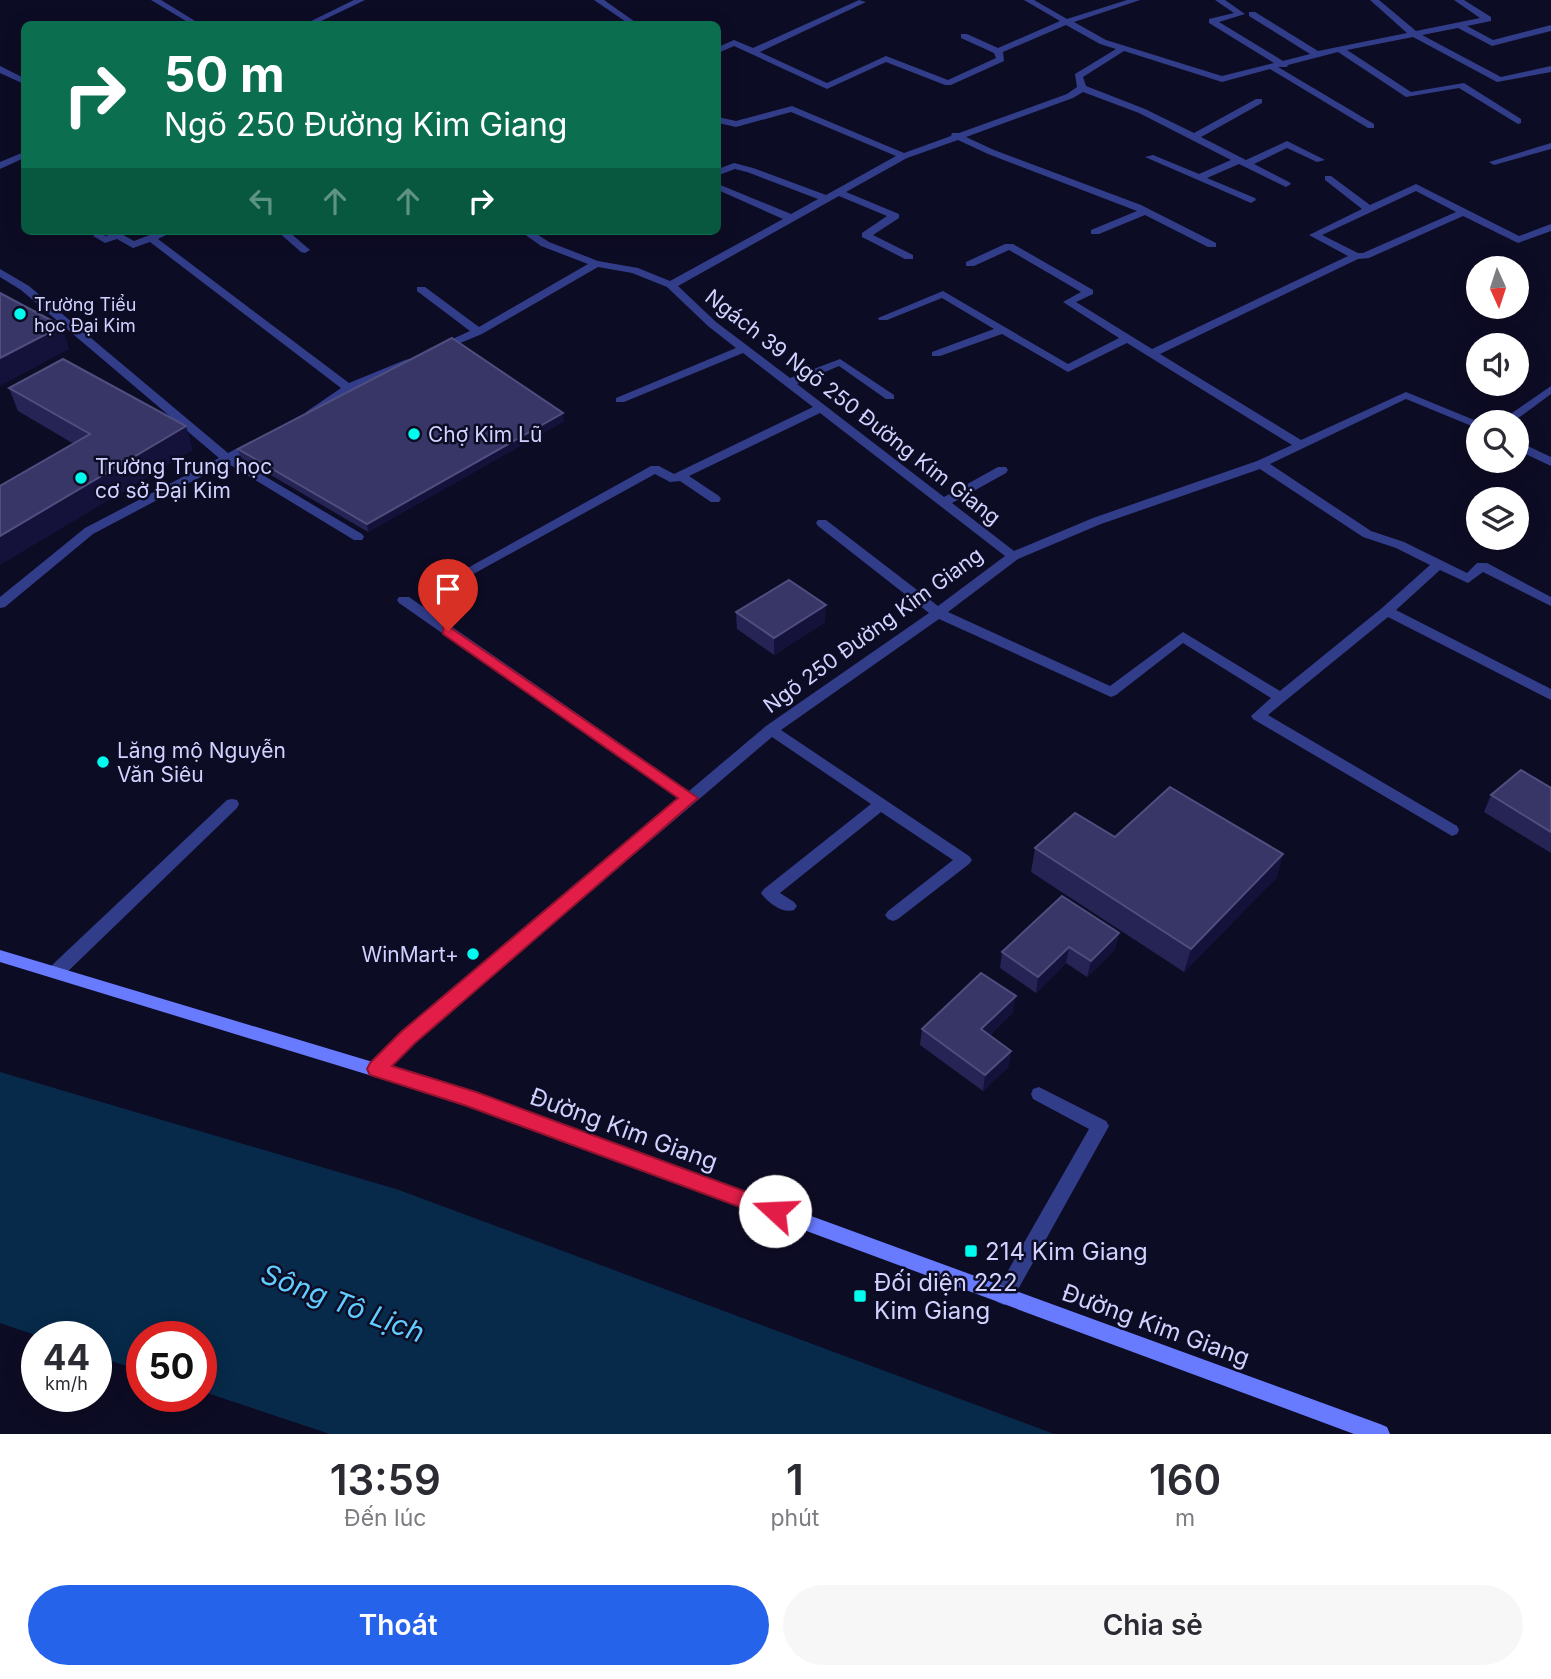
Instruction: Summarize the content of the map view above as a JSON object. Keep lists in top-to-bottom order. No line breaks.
{"streets":{"main road":["Đường Kim Giang"],"street":["Ngách 39 Ngõ 250 Đường Kim Giang","Ngõ 250 Đường Kim Giang"]},"crossings":[["Ngách 39 Ngõ 250 Đường Kim Giang","Ngõ 250 Đường Kim Giang"],["Ngõ 250 Đường Kim Giang","Đường Kim Giang"]],"water":["Sông Tô Lịch"],"places":{"other":["Trường Tiểu học Đại Kim","Chợ Kim Lũ","Trường Trung học cơ sở Đại Kim","Lăng mộ Nguyễn Văn Siêu","WinMart+"],"transit":["214 Kim Giang","Đối diện 222 Kim Giang"]},"north":"bottom","page":{"turn":["50 m","Ngõ 250 Đường Kim Giang"],"speed":"44 km/h","limit":"50","eta":["13:59","Đến lúc","1","phút","160","m"],"buttons":["Thoát","Chia sẻ"]}}
